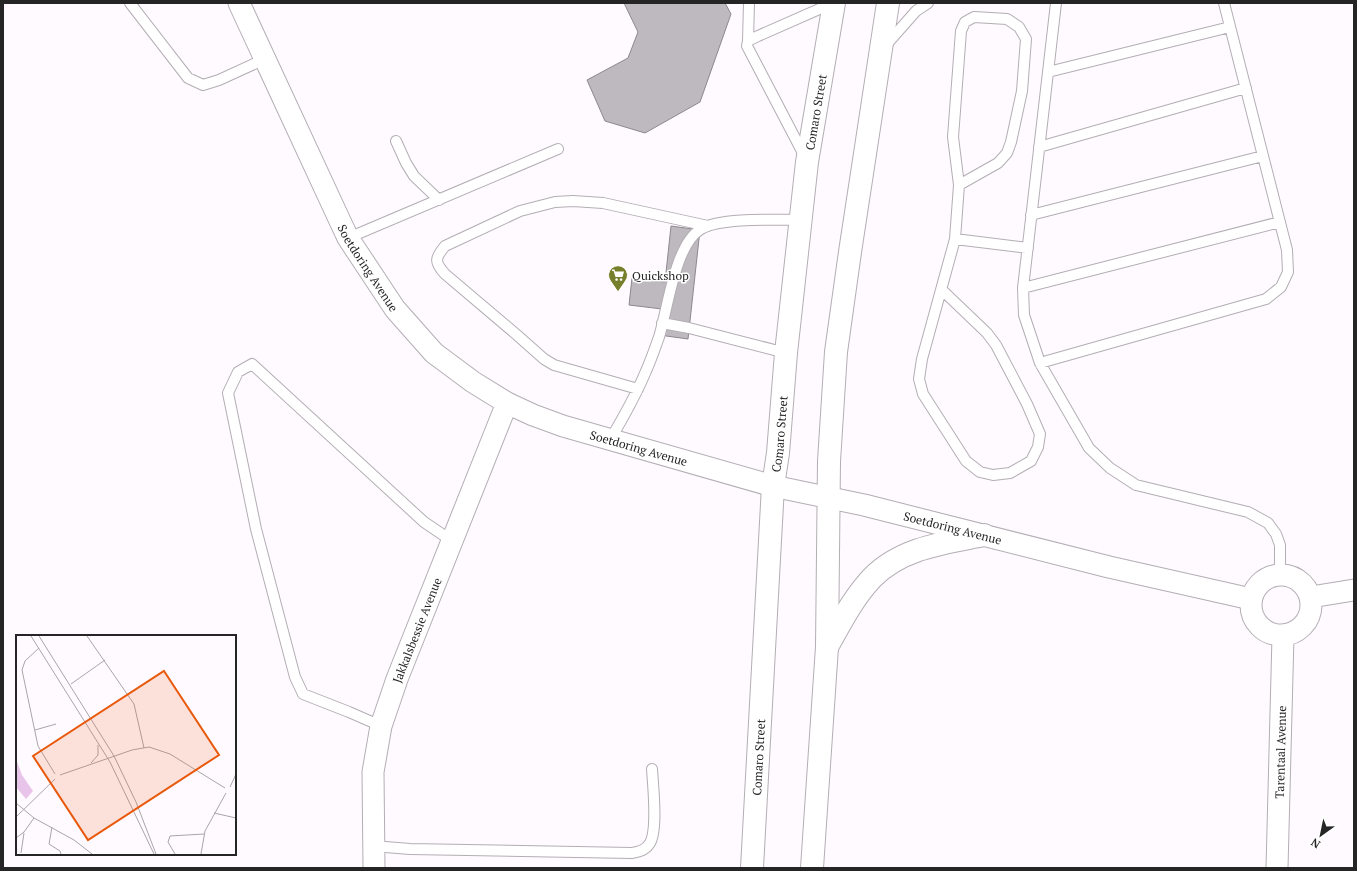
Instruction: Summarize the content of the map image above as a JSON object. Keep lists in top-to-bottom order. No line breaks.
{"streets":{"street":["Comaro Street","Soetdoring Avenue","Jakkalsbessie Avenue","Tarentaal Avenue"]},"crossings":[["Comaro Street","Soetdoring Avenue"],["Soetdoring Avenue","Jakkalsbessie Avenue"],["Soetdoring Avenue","Tarentaal Avenue"]],"places":{"supermarket":["Quickshop"]},"north":"bottom left"}
